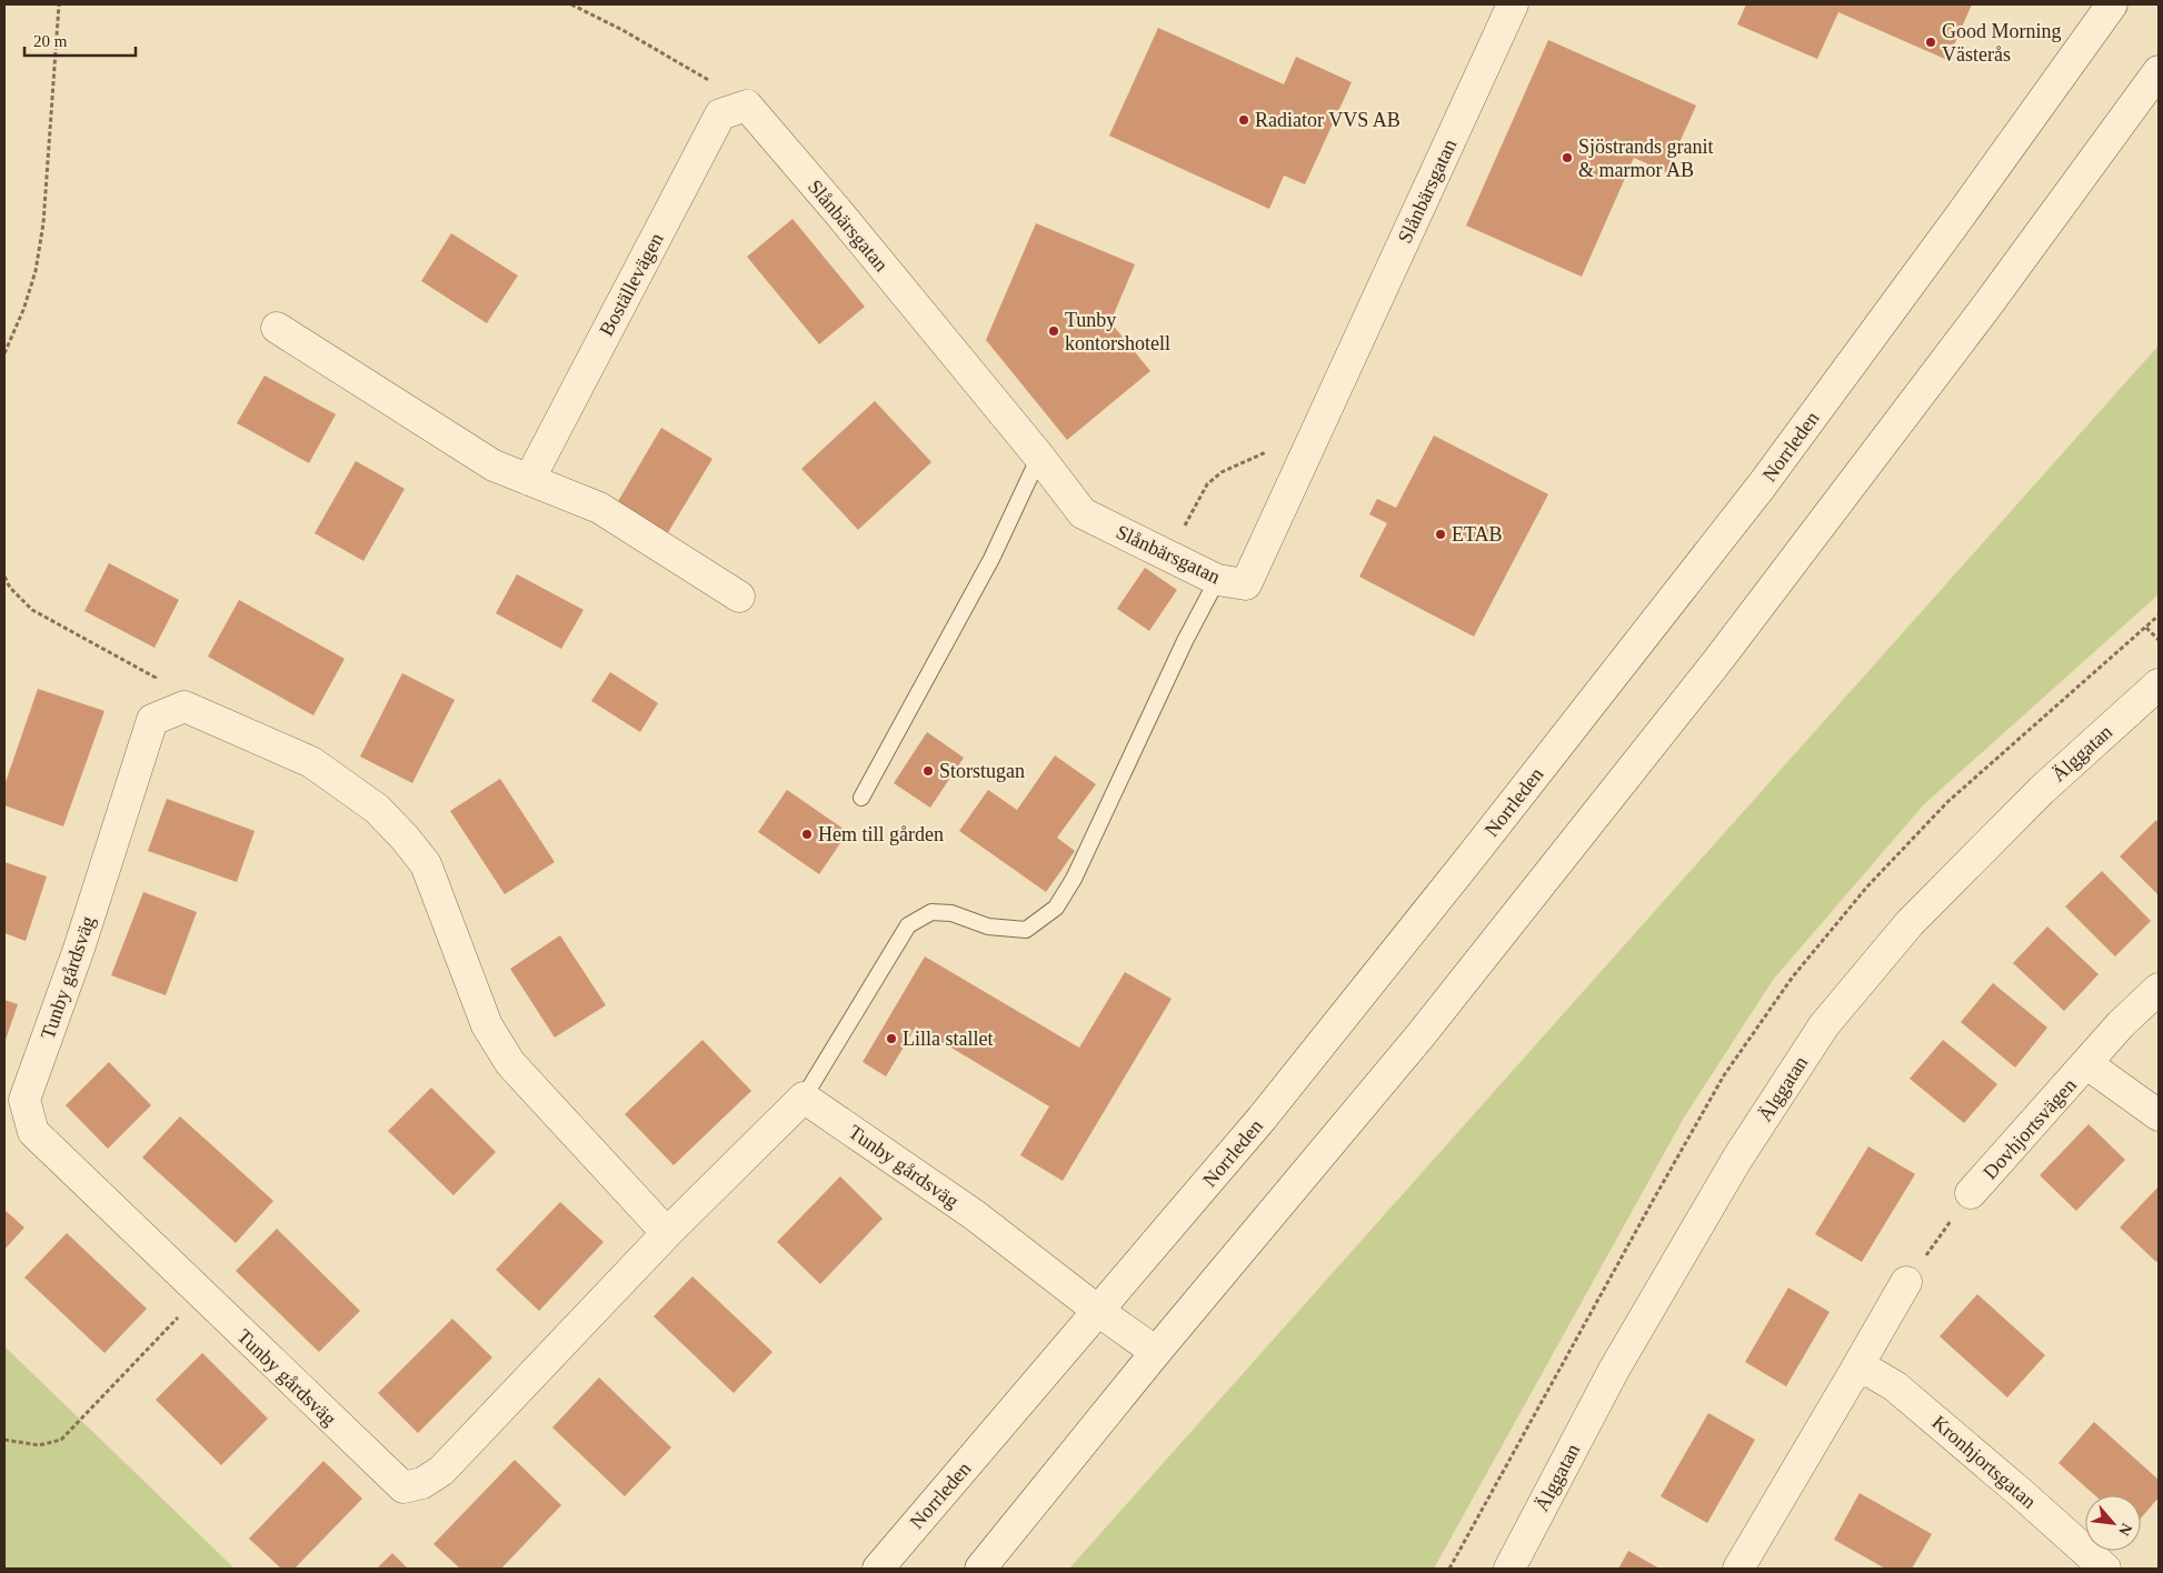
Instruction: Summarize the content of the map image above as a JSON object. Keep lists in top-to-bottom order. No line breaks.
{"streets":{"street":["Slånbärsgatan","Boställevägen","Norrleden","Älggatan","Tunby gårdsväg","Dovhjortsvägen","Kronhjortsgatan"]},"crossings":[["Slånbärsgatan","Boställevägen"],["Norrleden","Tunby gårdsväg"]],"places":["Good Morning Västerås","Radiator VVS AB","Sjöstrands granit & marmor AB","Tunby kontorshotell","ETAB","Storstugan","Hem till gården","Lilla stallet"],"scale_bar":"20 m","north":"bottom right"}
